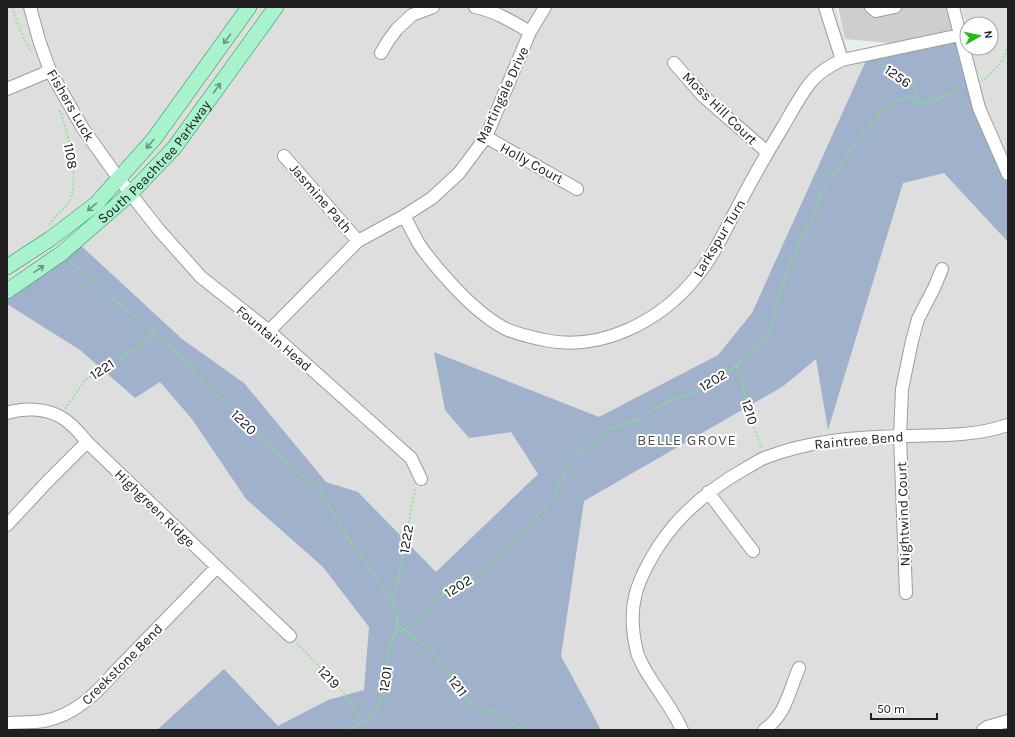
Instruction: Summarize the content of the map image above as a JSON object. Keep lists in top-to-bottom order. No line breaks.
{"streets":{"main road":["South Peachtree Parkway"],"street":["Martingale Drive","Fishers Luck","Moss Hill Court","Holly Court","Jasmine Path","Larkspur Turn","Fountain Head","Raintree Bend","Highgreen Ridge","Nightwind Court","Creekstone Bend"],"path":["1256","1108","1221","1202","1210","1220","1222","1219","1201","1211"]},"crossings":[["1256","Larkspur Turn"],["1256","1202"],["Martingale Drive","Holly Court"],["Martingale Drive","Jasmine Path"],["Martingale Drive","Larkspur Turn"],["Martingale Drive","Fountain Head"],["Fishers Luck","South Peachtree Parkway"],["Fishers Luck","Fountain Head"],["Moss Hill Court","Larkspur Turn"],["1108","South Peachtree Parkway"],["South Peachtree Parkway","Fountain Head"],["South Peachtree Parkway","1220"],["Fountain Head","1222"],["1221","1220"],["1221","Highgreen Ridge"],["1202","1210"],["1202","1211"],["1210","Raintree Bend"],["1220","1222"],["1220","1201"],["Raintree Bend","Nightwind Court"],["Highgreen Ridge","Creekstone Bend"],["Highgreen Ridge","1219"],["1219","1201"],["1201","1211"]],"districts":["BELLE GROVE"],"scale_bar":"50 m","north":"right"}
